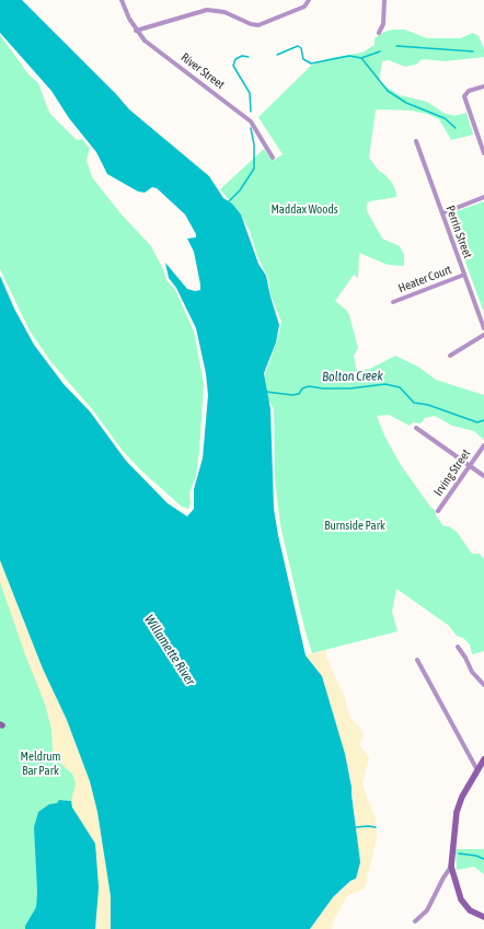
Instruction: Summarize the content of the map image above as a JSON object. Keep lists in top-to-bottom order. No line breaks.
{"streets":{"street":["River Street","Perrin Street","Heater Court","Irving Street"]},"crossings":[["Perrin Street","Heater Court"]],"water":["Bolton Creek","Willamette River"],"parks":["Maddax Woods","Burnside Park","Meldrum Bar Park"]}
